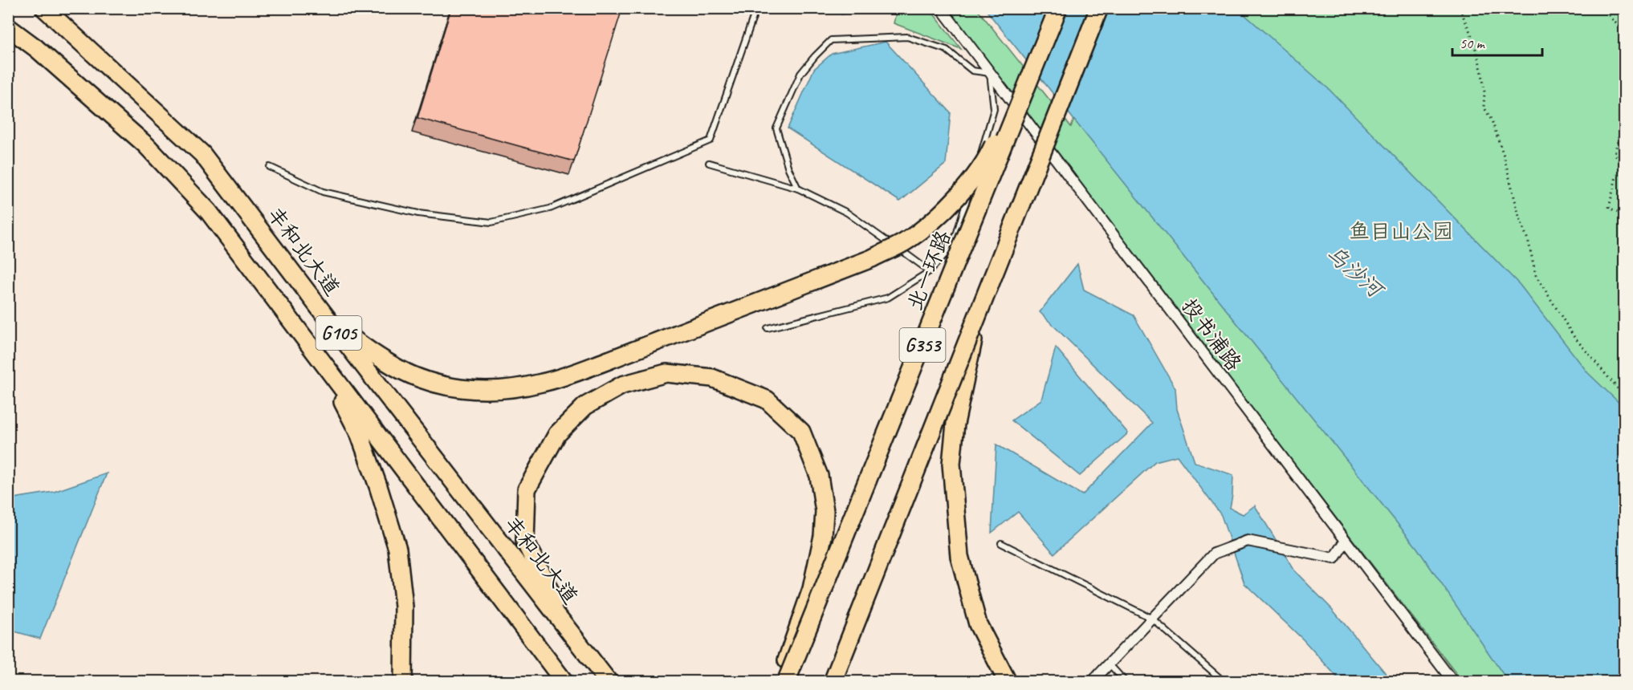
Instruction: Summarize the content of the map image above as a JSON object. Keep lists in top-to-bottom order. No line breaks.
{"streets":{"highway":["丰和北大道","北一环路","G105","G353"],"street":["投书浦路"]},"water":["乌沙河"],"parks":["鱼目山公园"],"scale_bar":"50 m"}
